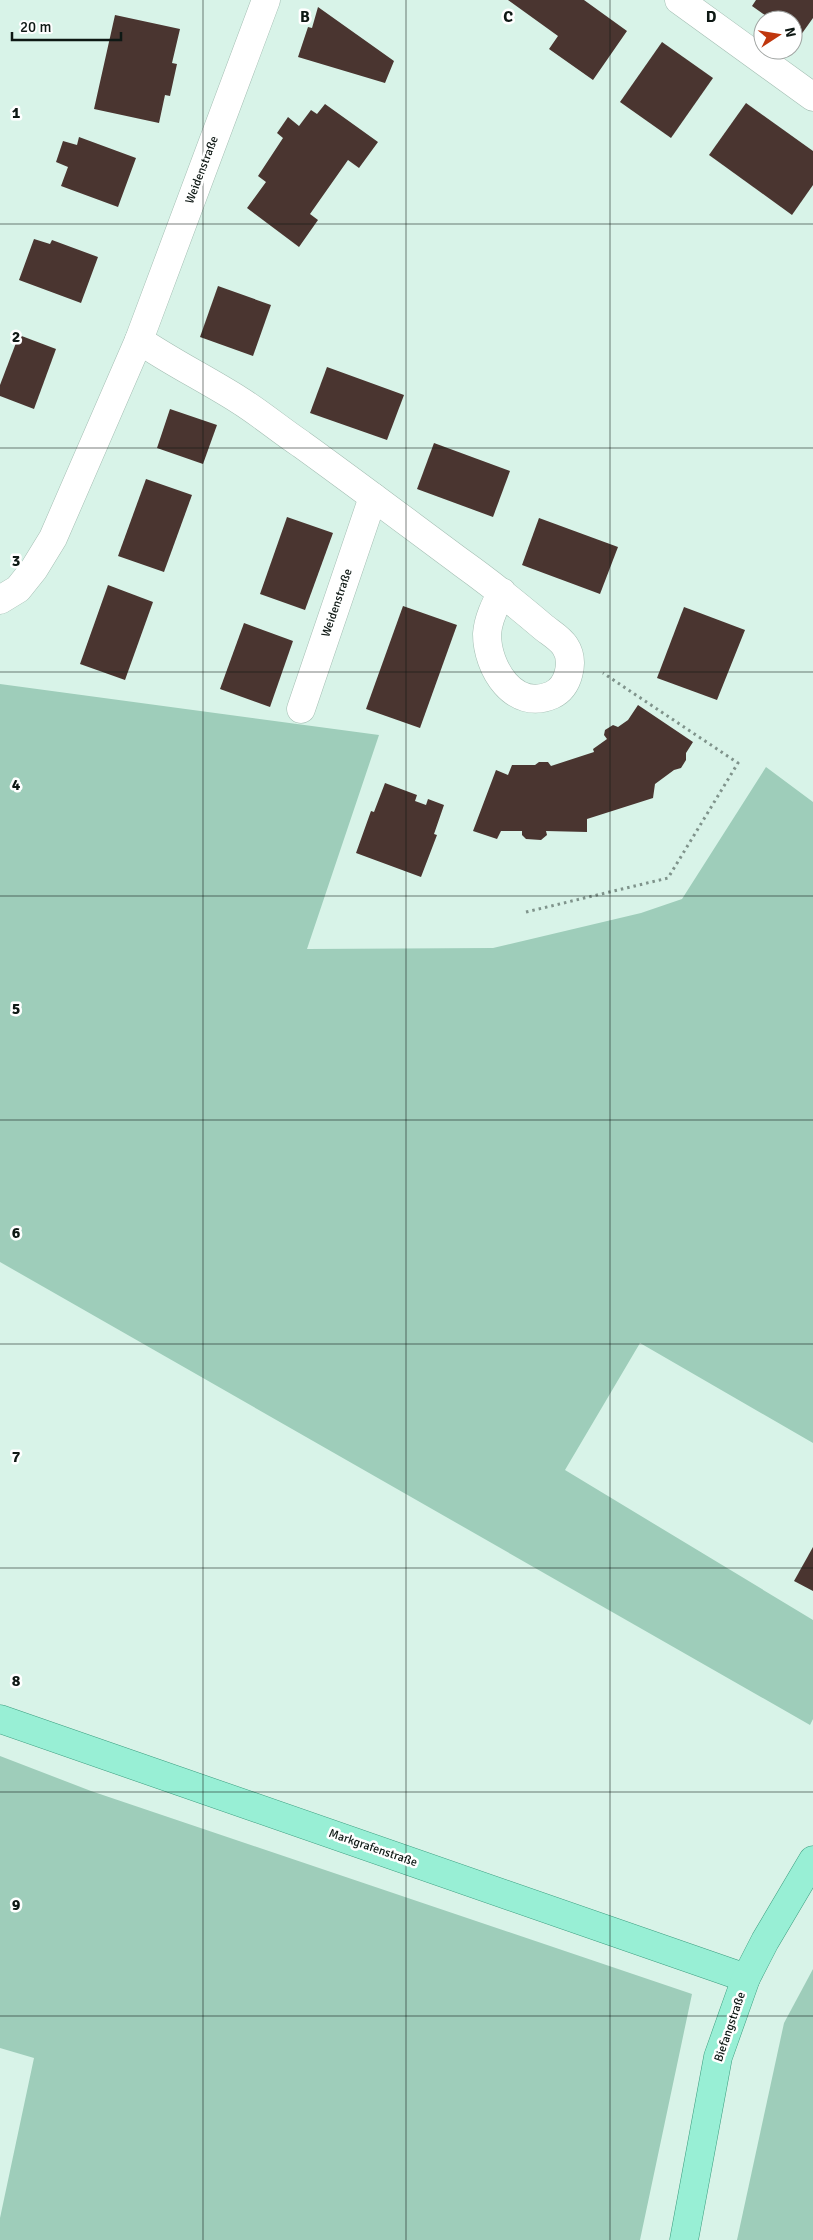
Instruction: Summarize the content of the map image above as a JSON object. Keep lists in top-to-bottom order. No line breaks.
{"streets":{"main road":["Markgrafenstraße","Biefangstraße"],"street":["Weidenstraße"]},"crossings":[["Markgrafenstraße","Biefangstraße"]],"scale_bar":"20 m","north":"right","grid":{"columns":["B","C","D"],"rows":["1","2","3","4","5","6","7","8","9"]}}
